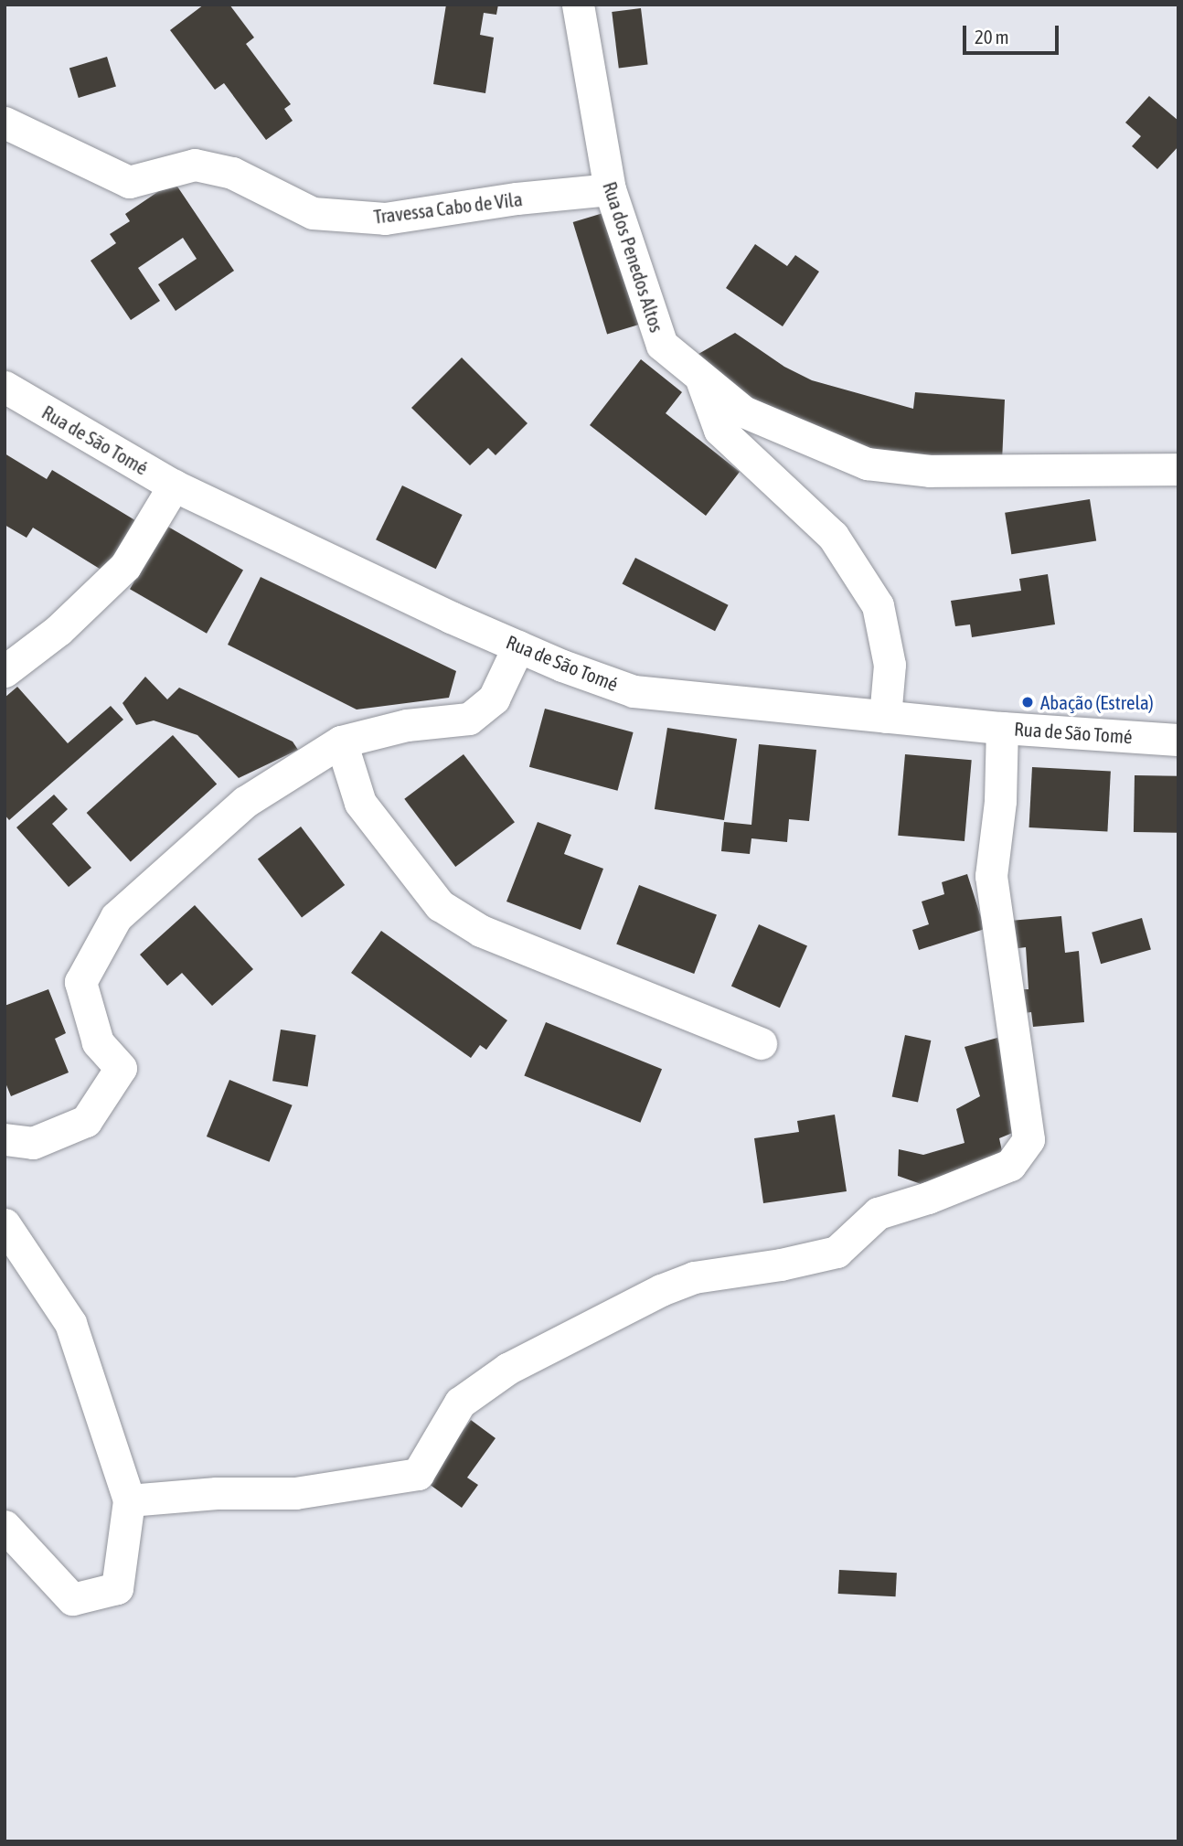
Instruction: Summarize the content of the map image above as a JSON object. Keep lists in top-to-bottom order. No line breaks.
{"streets":{"street":["Travessa Cabo de Vila","Rua dos Penedos Altos","Rua de São Tomé"]},"crossings":[["Travessa Cabo de Vila","Rua dos Penedos Altos"]],"places":["Abação (Estrela)"],"scale_bar":"20 m"}
